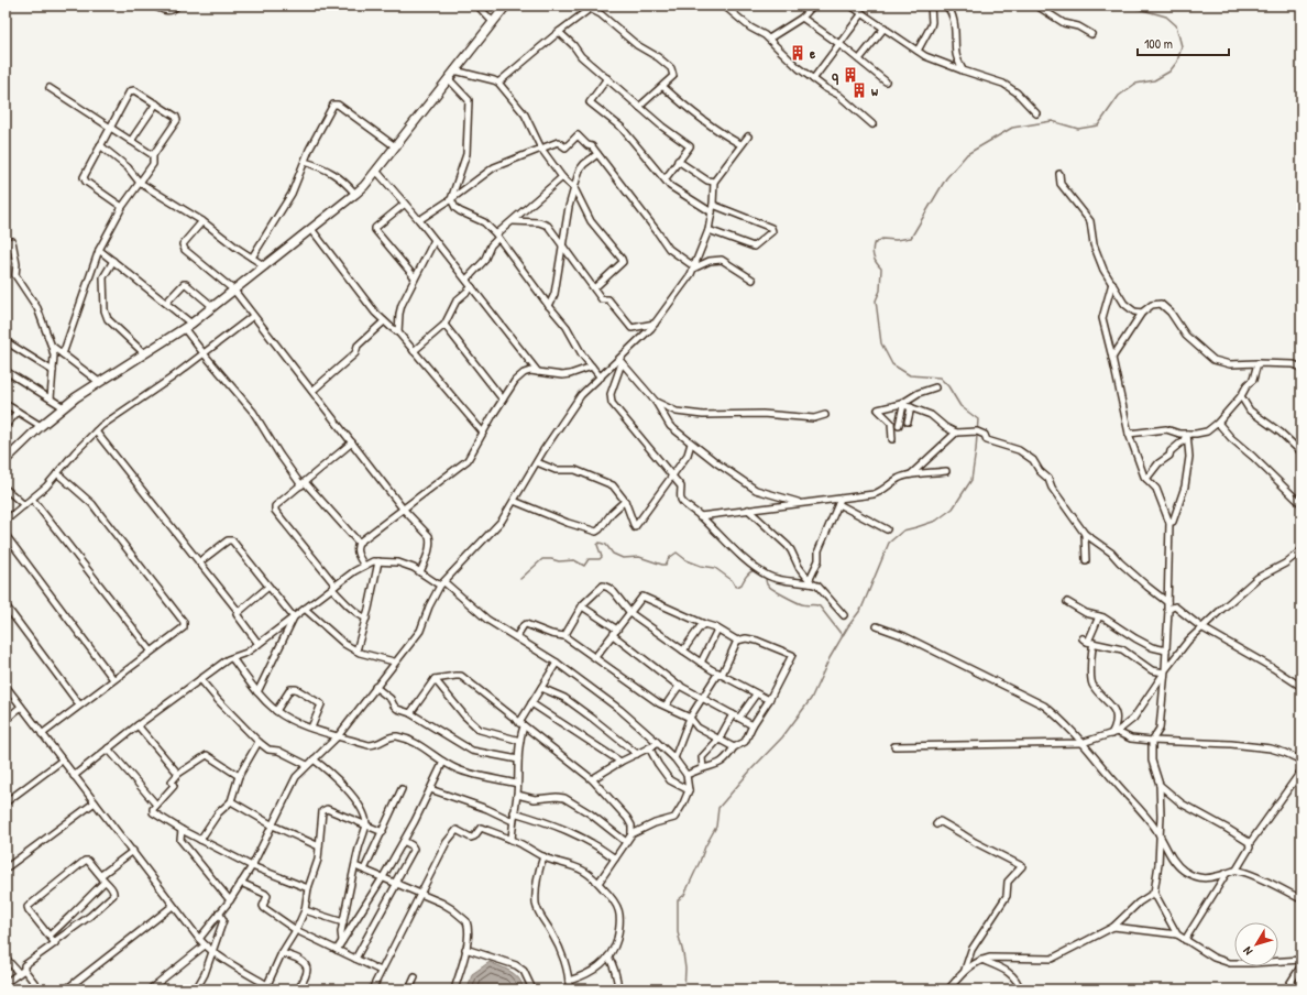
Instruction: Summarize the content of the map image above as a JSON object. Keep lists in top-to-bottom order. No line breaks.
{"places":{"building":["e","q","w"]},"scale_bar":"100 m","north":"bottom left"}
